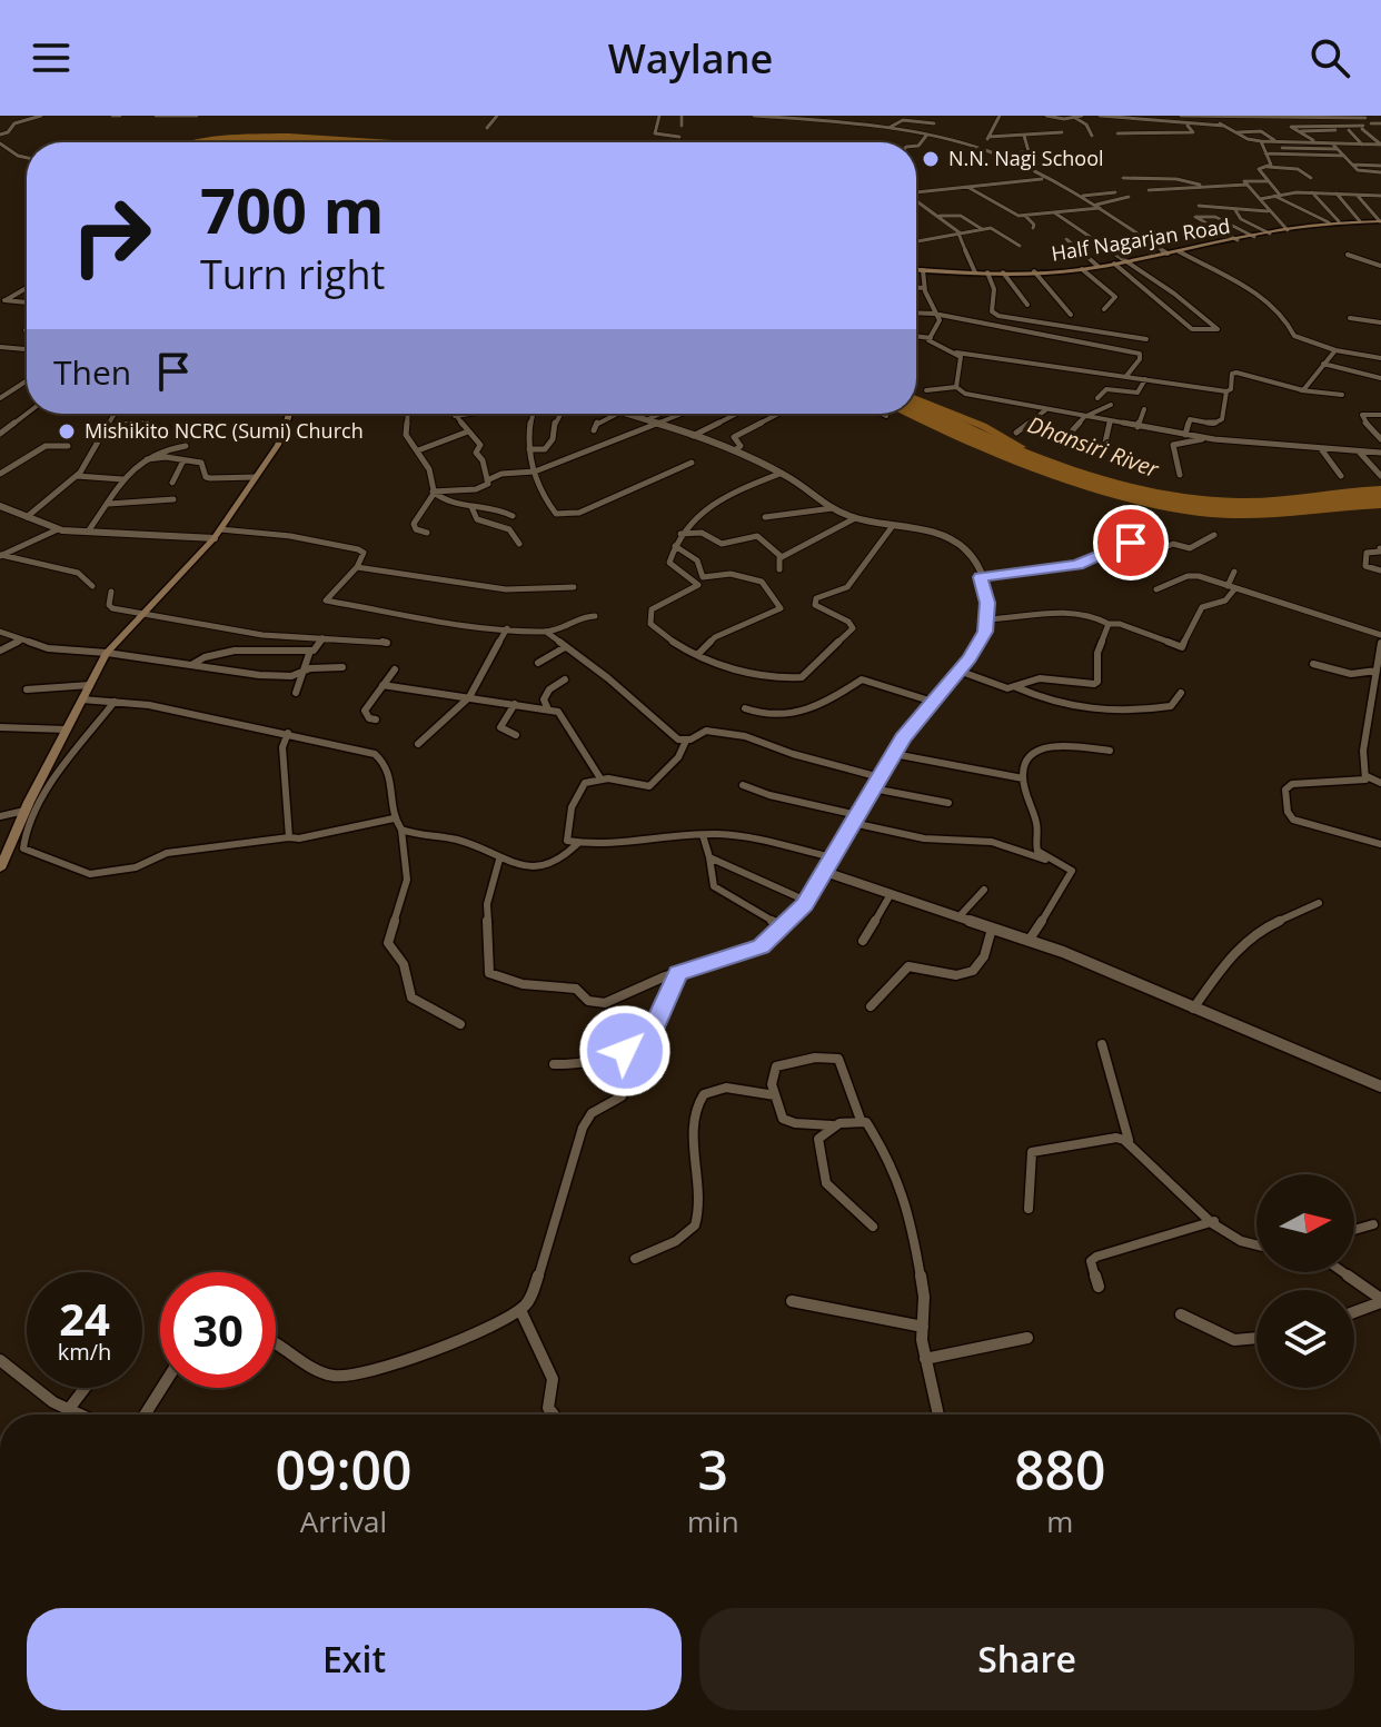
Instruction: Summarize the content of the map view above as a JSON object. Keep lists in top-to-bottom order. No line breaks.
{"streets":{"main road":["Half Nagarjan Road"]},"water":["Dhansiri River"],"places":["N.N. Nagi School","Mishikito NCRC (Sumi) Church"],"north":"right","page":{"header":"Waylane","turn":["700 m","Turn right"],"then":"Then","speed":"24 km/h","limit":"30","eta":["09:00","Arrival","3","min","880","m"],"buttons":["Exit","Share"]}}
